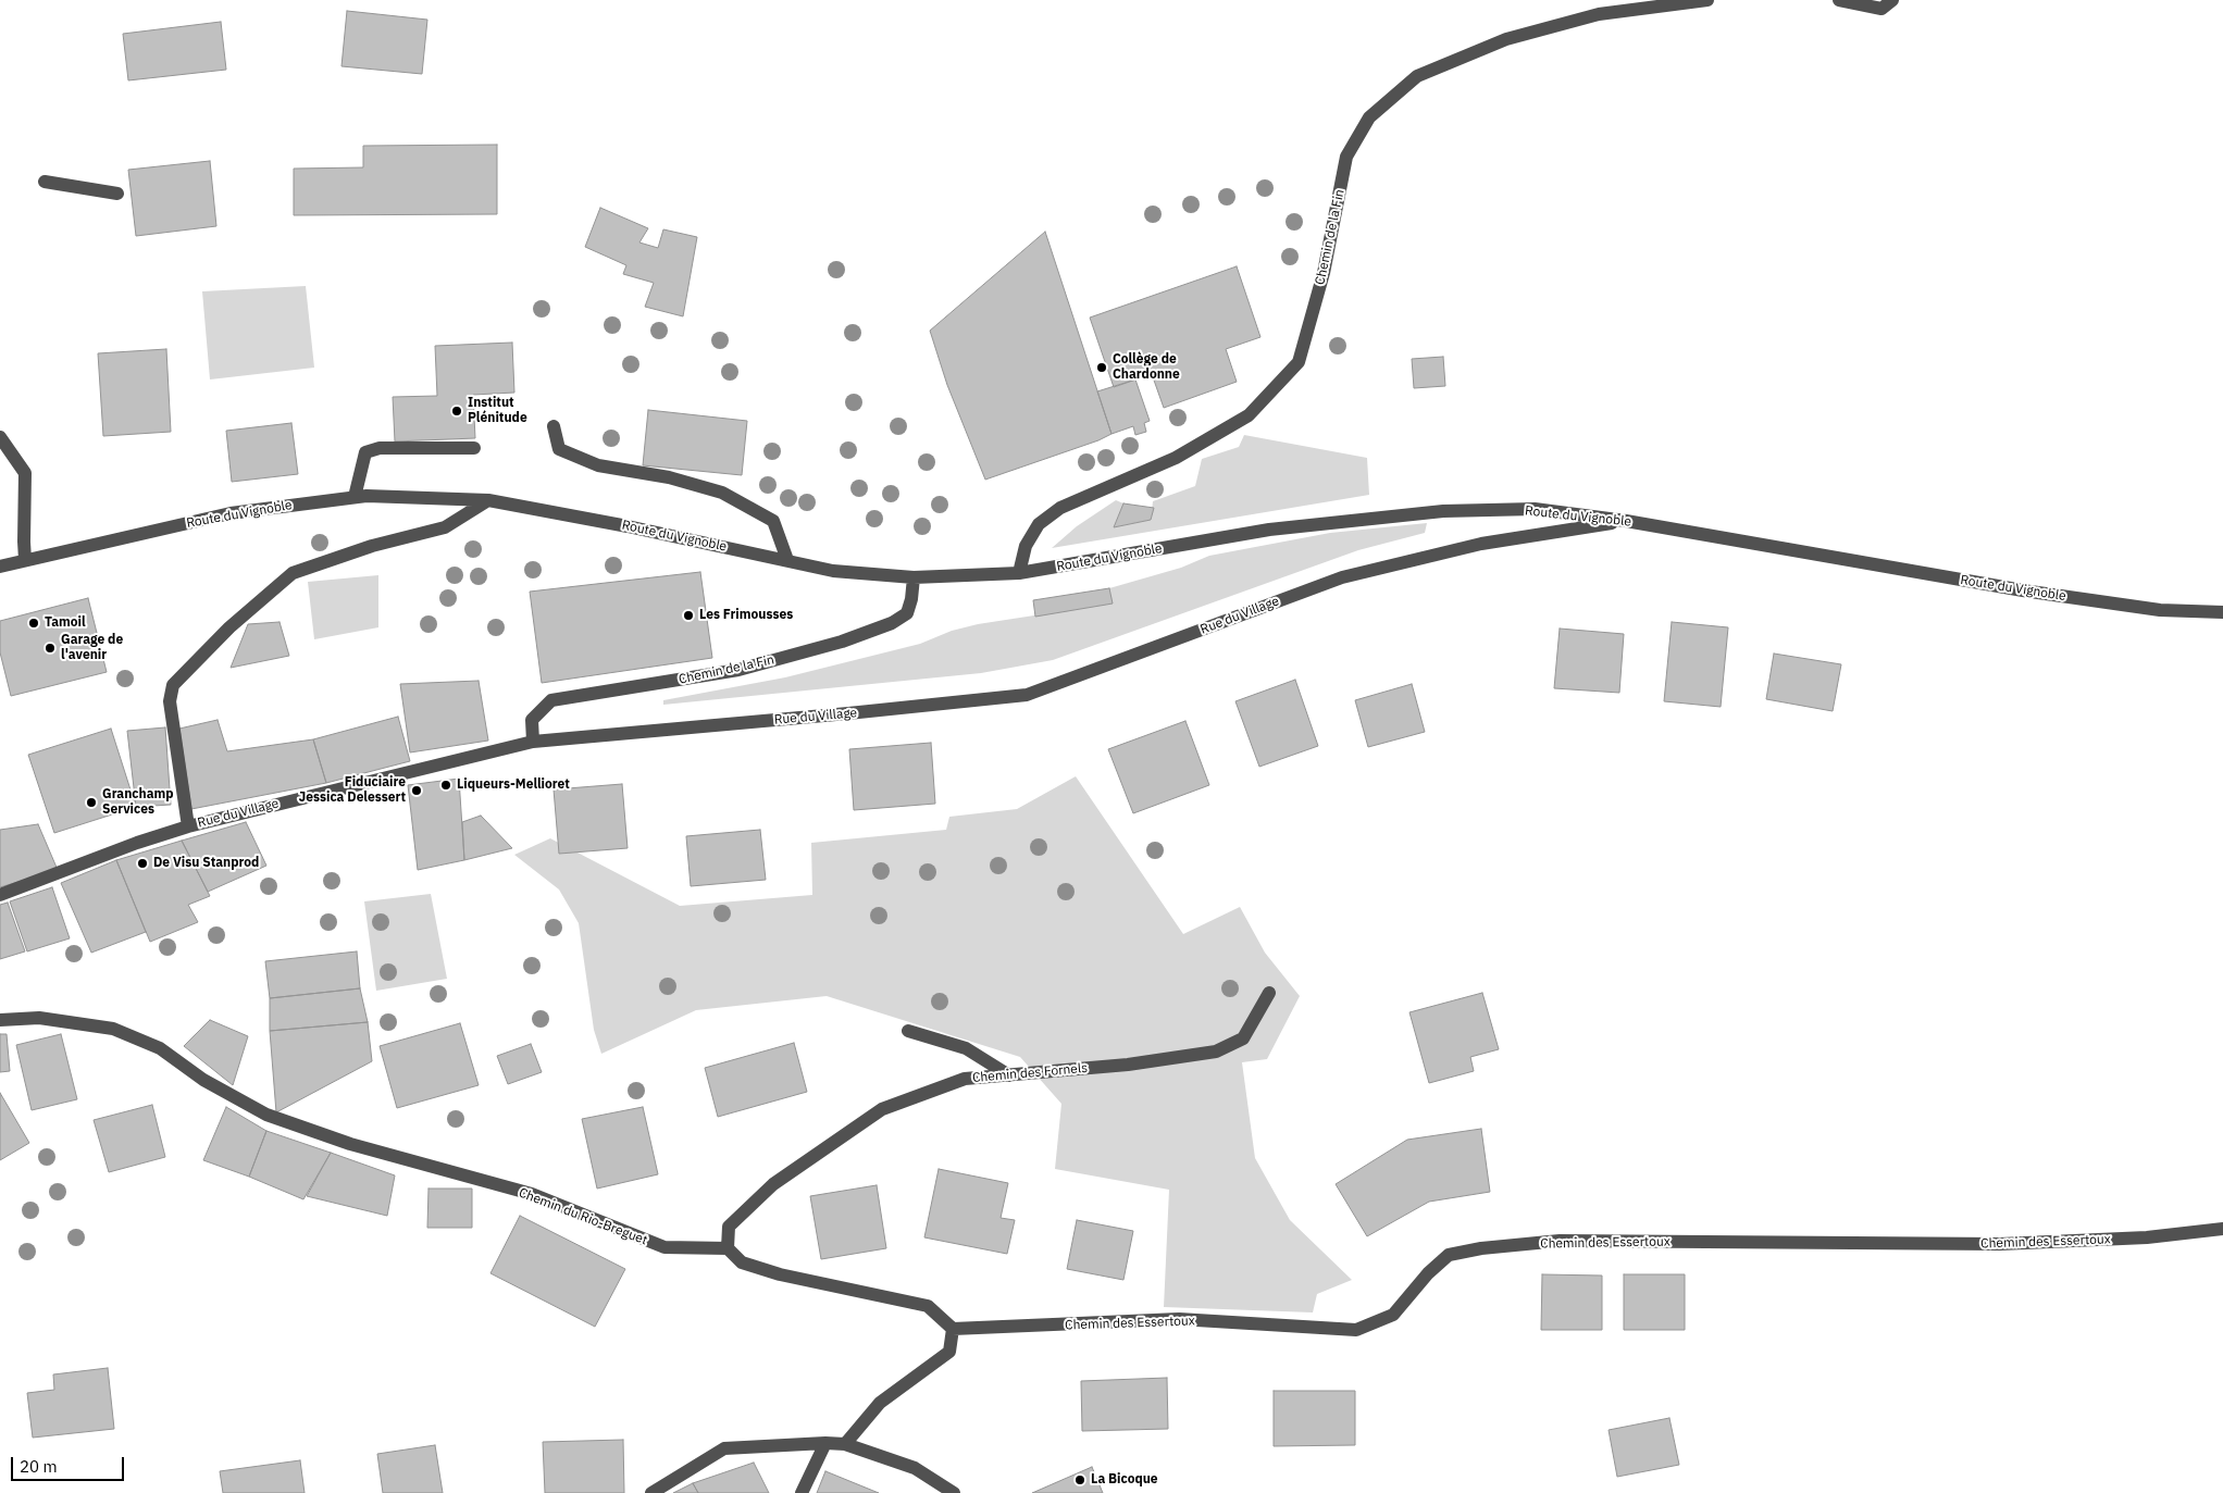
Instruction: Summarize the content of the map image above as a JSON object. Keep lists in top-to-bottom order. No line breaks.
{"streets":{"street":["Chemin de la Fin","Route du Vignoble","Rue du Village","Chemin des Fornels","Chemin du Rio-Breguet","Chemin des Essertoux"]},"crossings":[["Chemin de la Fin","Route du Vignoble"],["Chemin de la Fin","Rue du Village"],["Route du Vignoble","Rue du Village"],["Chemin des Fornels","Chemin du Rio-Breguet"]],"places":["Collège de Chardonne","Institut Plénitude","Les Frimousses","Tamoil","Garage de l'avenir","Liqueurs-Mellioret","Fiduciaire Jessica Delessert","Granchamp Services","De Visu Stanprod","La Bicoque"],"scale_bar":"20 m"}
